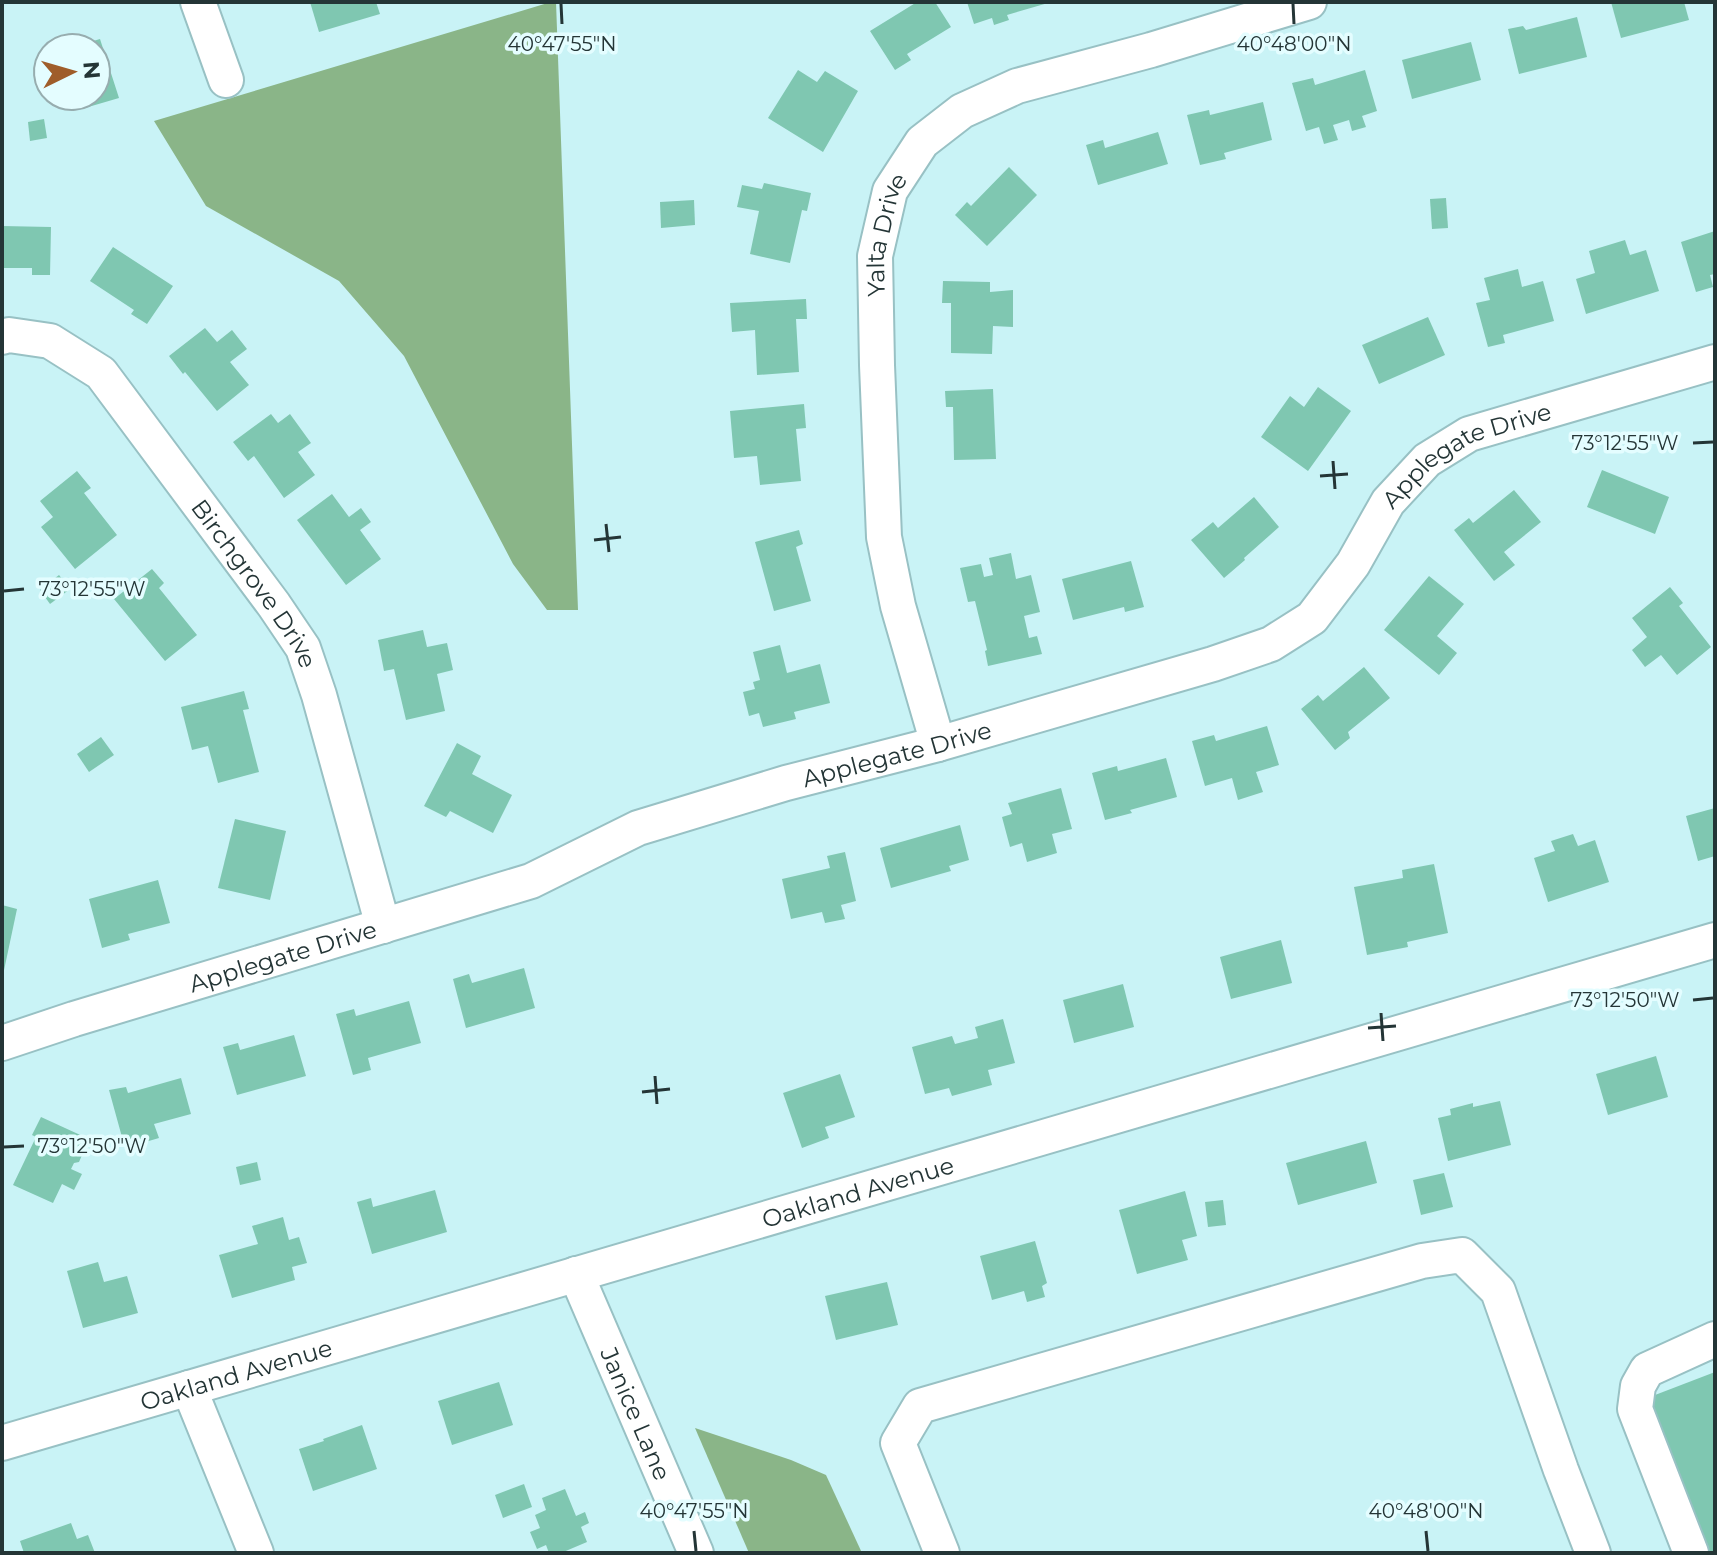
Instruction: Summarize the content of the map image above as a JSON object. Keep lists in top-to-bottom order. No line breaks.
{"streets":{"street":["Yalta Drive","Applegate Drive","Birchgrove Drive","Oakland Avenue","Janice Lane"]},"crossings":[["Yalta Drive","Applegate Drive"],["Applegate Drive","Birchgrove Drive"],["Oakland Avenue","Janice Lane"]],"north":"right","coordinates":["40°47'55\"N","40°48'00\"N","73°12'55\"W","73°12'50\"W"]}
